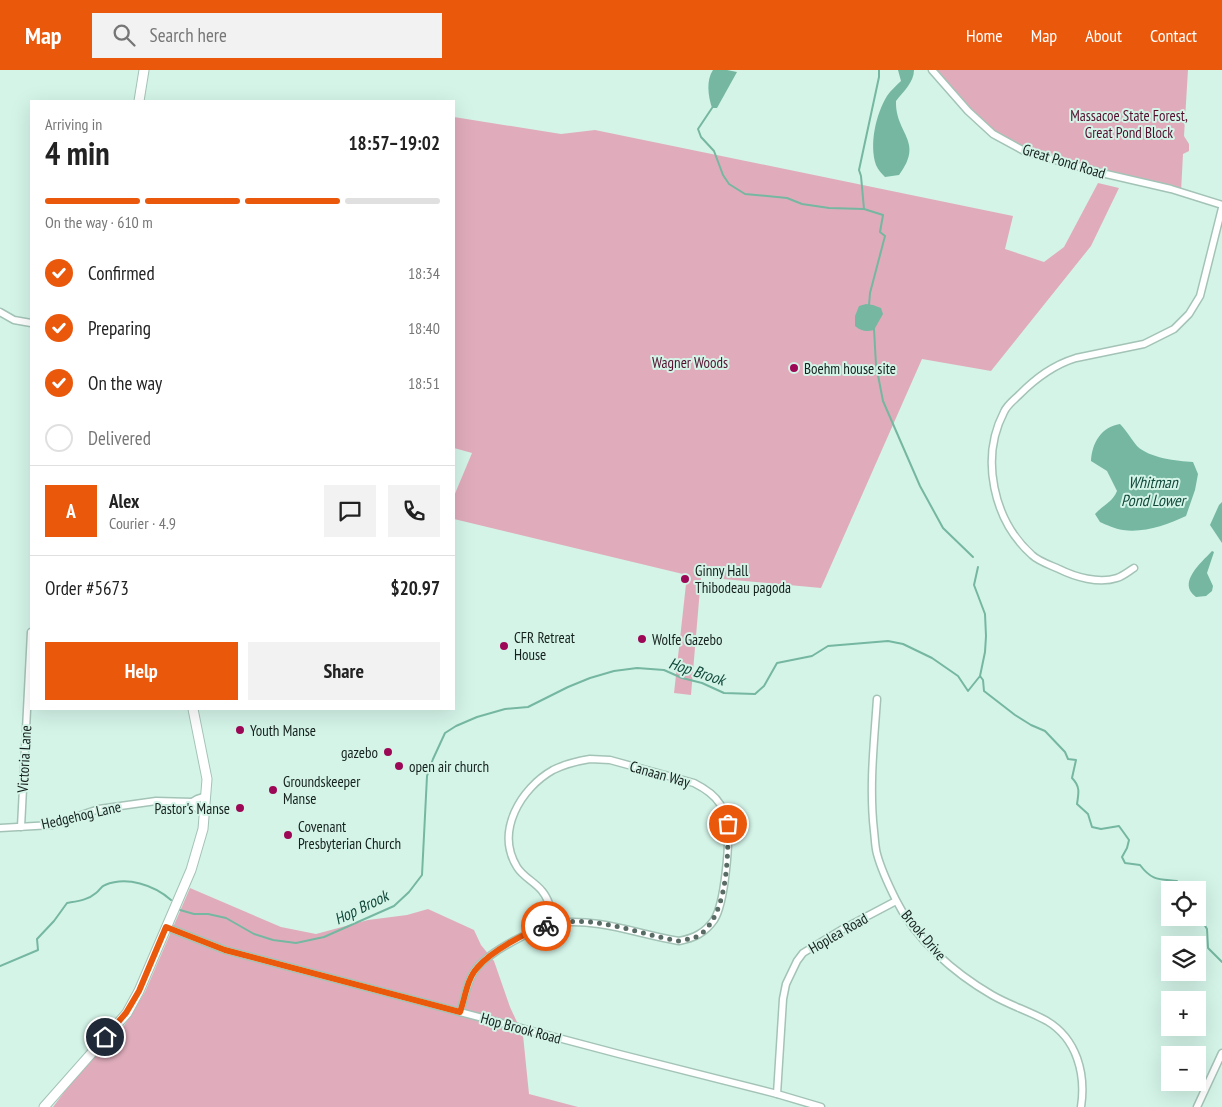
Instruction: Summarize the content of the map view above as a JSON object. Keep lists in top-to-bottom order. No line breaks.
{"streets":{"street":["Great Pond Road","Victoria Lane","Canaan Way","Hedgehog Lane","Hoplea Road","Brook Drive","Hop Brook Road"]},"crossings":[["Victoria Lane","Hedgehog Lane"],["Canaan Way","Hop Brook Road"],["Hoplea Road","Brook Drive"],["Hoplea Road","Hop Brook Road"]],"water":["Whitman Pond Lower","Hop Brook"],"parks":["Massacoe State Forest, Great Pond Block","Wagner Woods"],"places":["Boehm house site","Ginny Hall Thibodeau pagoda","Wolfe Gazebo","CFR Retreat House","Youth Manse","gazebo","open air church","Groundskeeper Manse","Pastor's Manse","Covenant Presbyterian Church"],"page":{"header":"Map","search":"Search here","nav":["Home","Map","About","Contact"],"heading":["4 min","Arriving in","18:57–19:02"],"panel":["Alex","Courier · 4.9","Order #5673","$20.97"],"bar":"On the way · 610 m","list":[["Confirmed","18:34"],["Preparing","18:40"],["On the way","18:51"],"Delivered"],"round":"A","buttons":["Help","Share"],"map_buttons":["+","−"]}}
